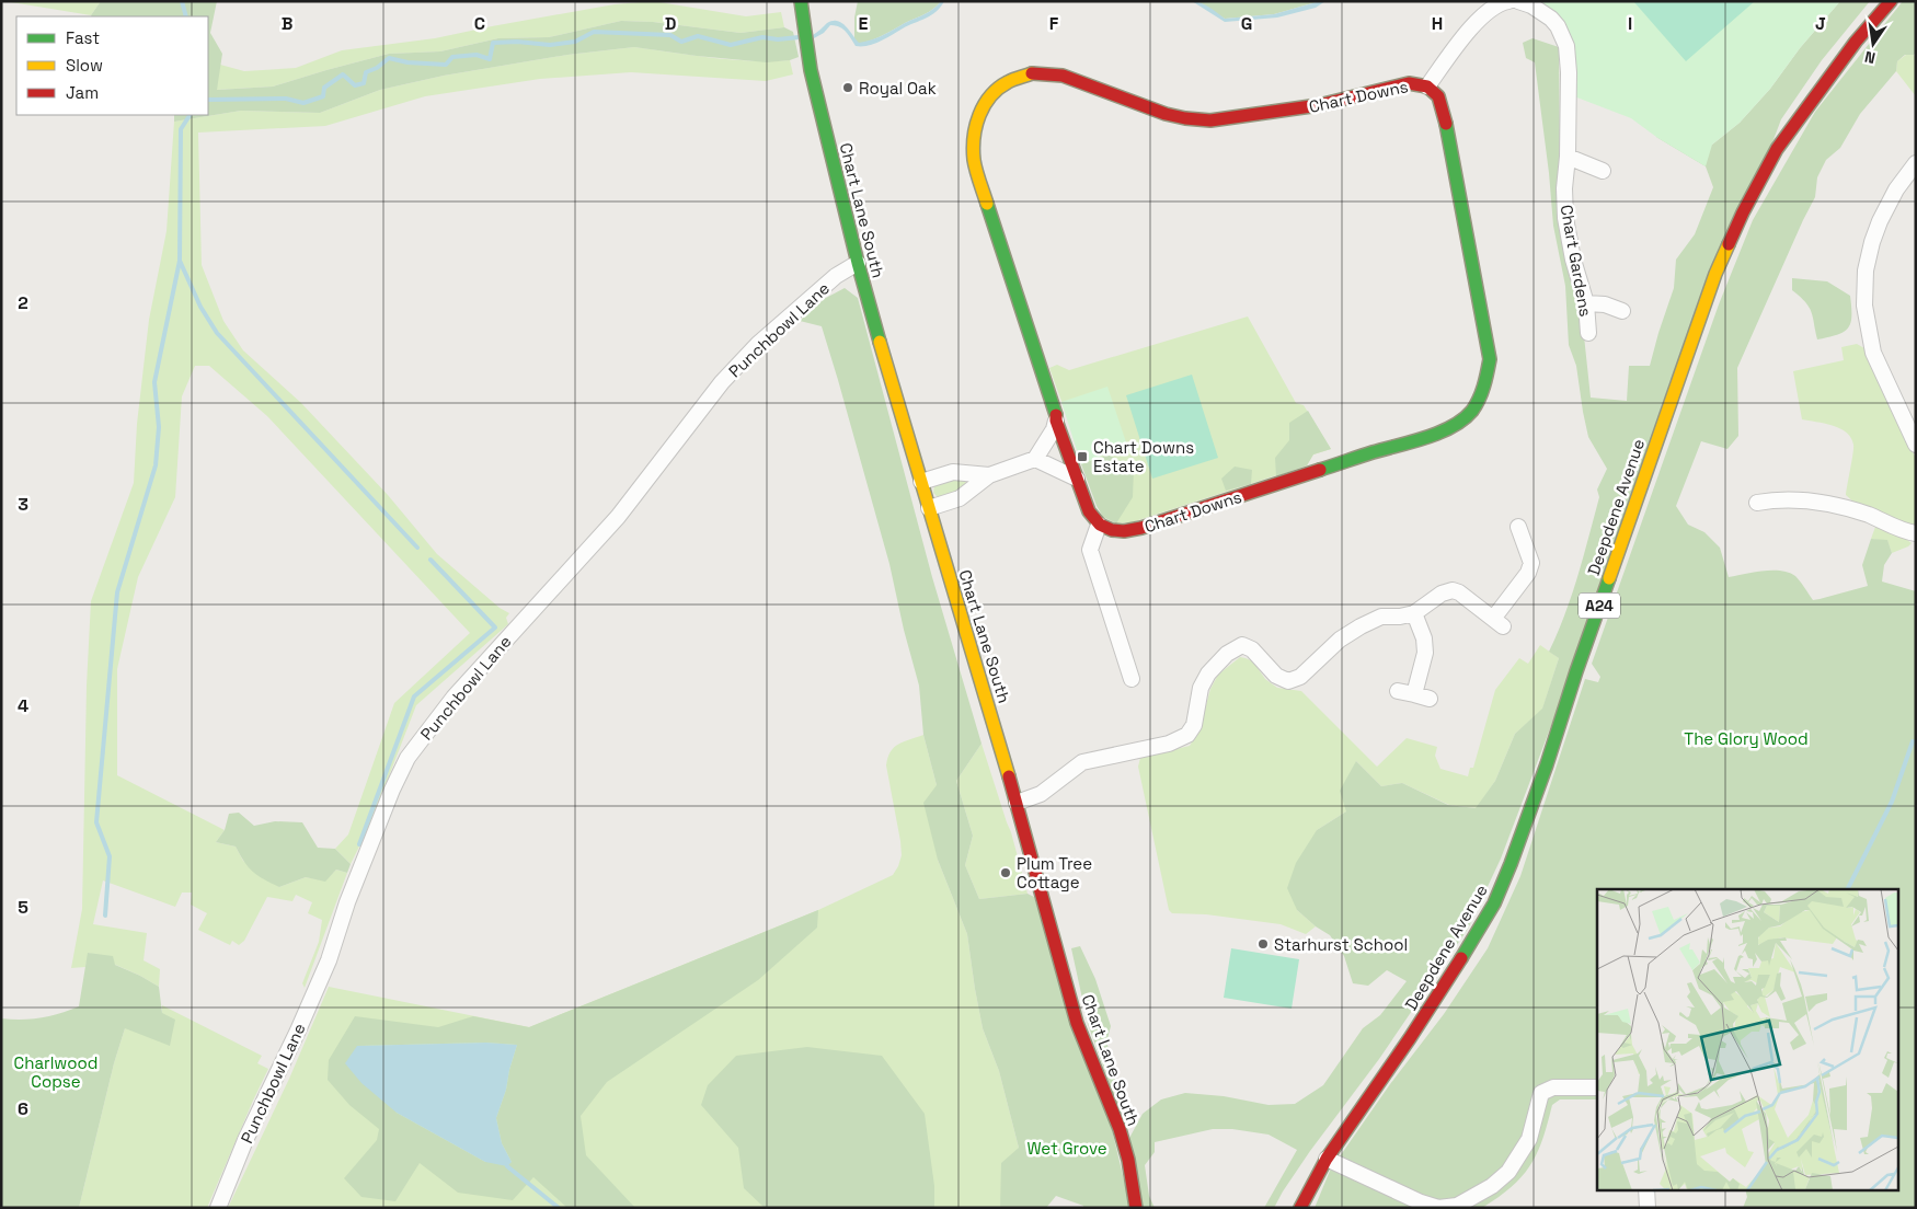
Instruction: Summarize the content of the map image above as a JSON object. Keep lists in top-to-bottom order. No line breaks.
{"streets":{"main road":["Chart Downs","Chart Lane South","Deepdene Avenue","A24"],"street":["Chart Gardens","Punchbowl Lane"]},"crossings":[["Chart Lane South","Punchbowl Lane"]],"parks":["The Glory Wood","Charlwood Copse","Wet Grove"],"places":{"other":["Royal Oak","Plum Tree Cottage","Starhurst School"],"transit":["Chart Downs Estate"]},"legend":["Fast","Slow","Jam"],"north":"bottom","grid":{"columns":["B","C","D","E","F","G","H","I","J"],"rows":["2","3","4","5","6"]}}
